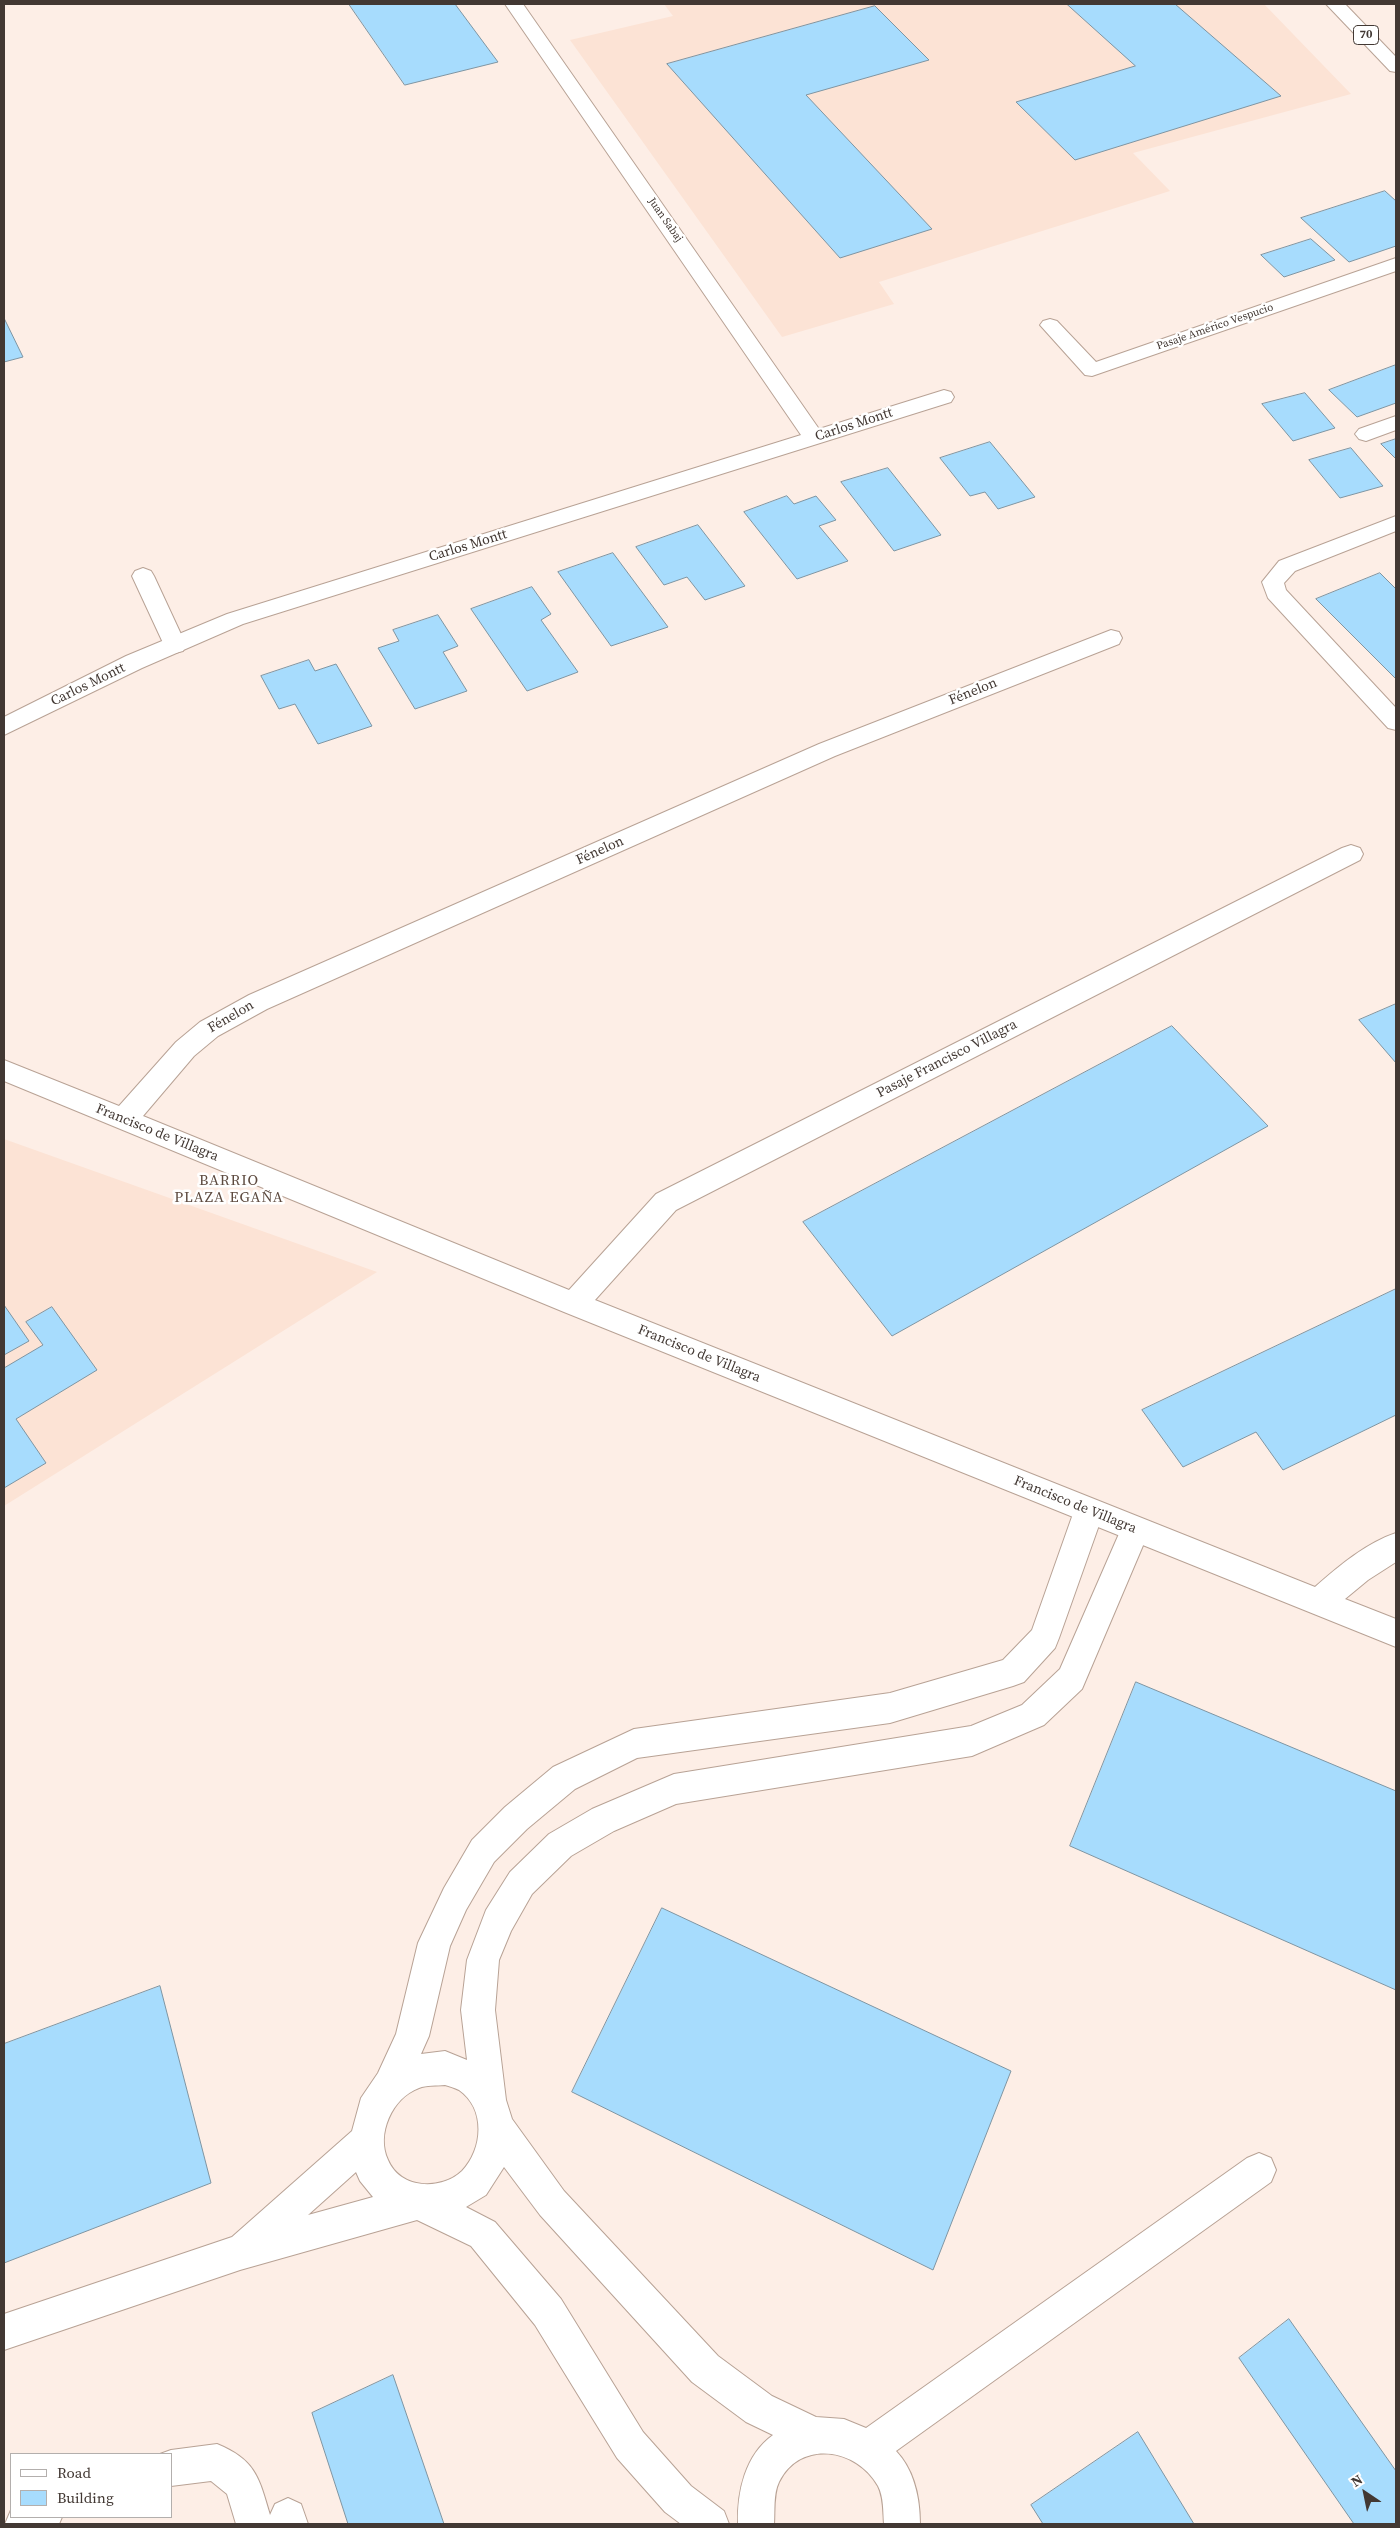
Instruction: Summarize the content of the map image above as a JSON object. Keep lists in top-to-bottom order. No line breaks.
{"streets":{"street":["70","Juan Sabaj","Pasaje Américo Vespucio","Carlos Montt","Fénelon","Pasaje Francisco Villagra","Francisco de Villagra"]},"crossings":[["Juan Sabaj","Carlos Montt"],["Fénelon","Francisco de Villagra"],["Pasaje Francisco Villagra","Francisco de Villagra"]],"districts":["BARRIO PLAZA EGAÑA"],"legend":["Road","Building"],"north":"top left"}
